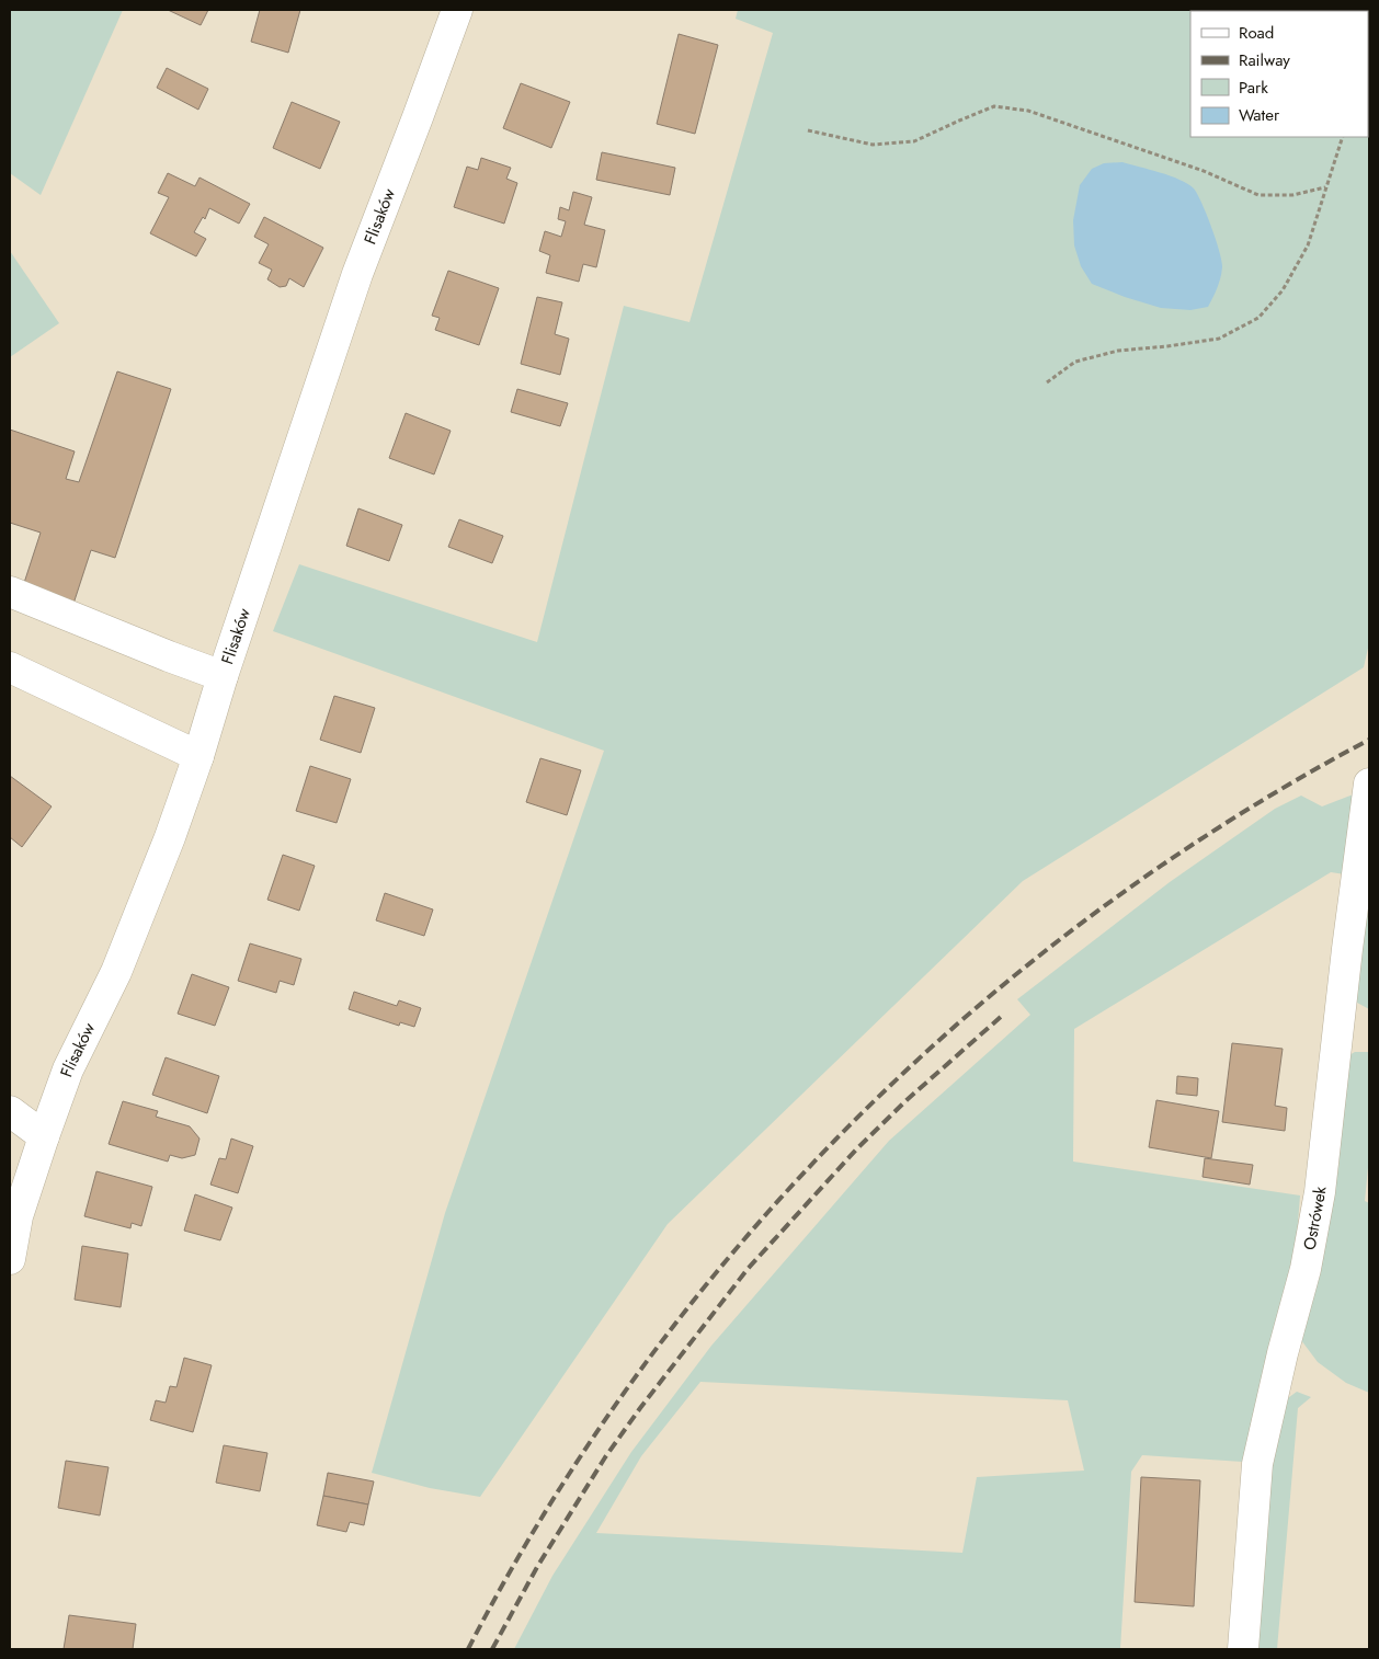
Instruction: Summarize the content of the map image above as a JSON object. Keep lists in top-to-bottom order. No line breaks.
{"streets":{"street":["Flisaków","Ostrówek"]},"legend":["Road","Railway","Park","Water"]}
